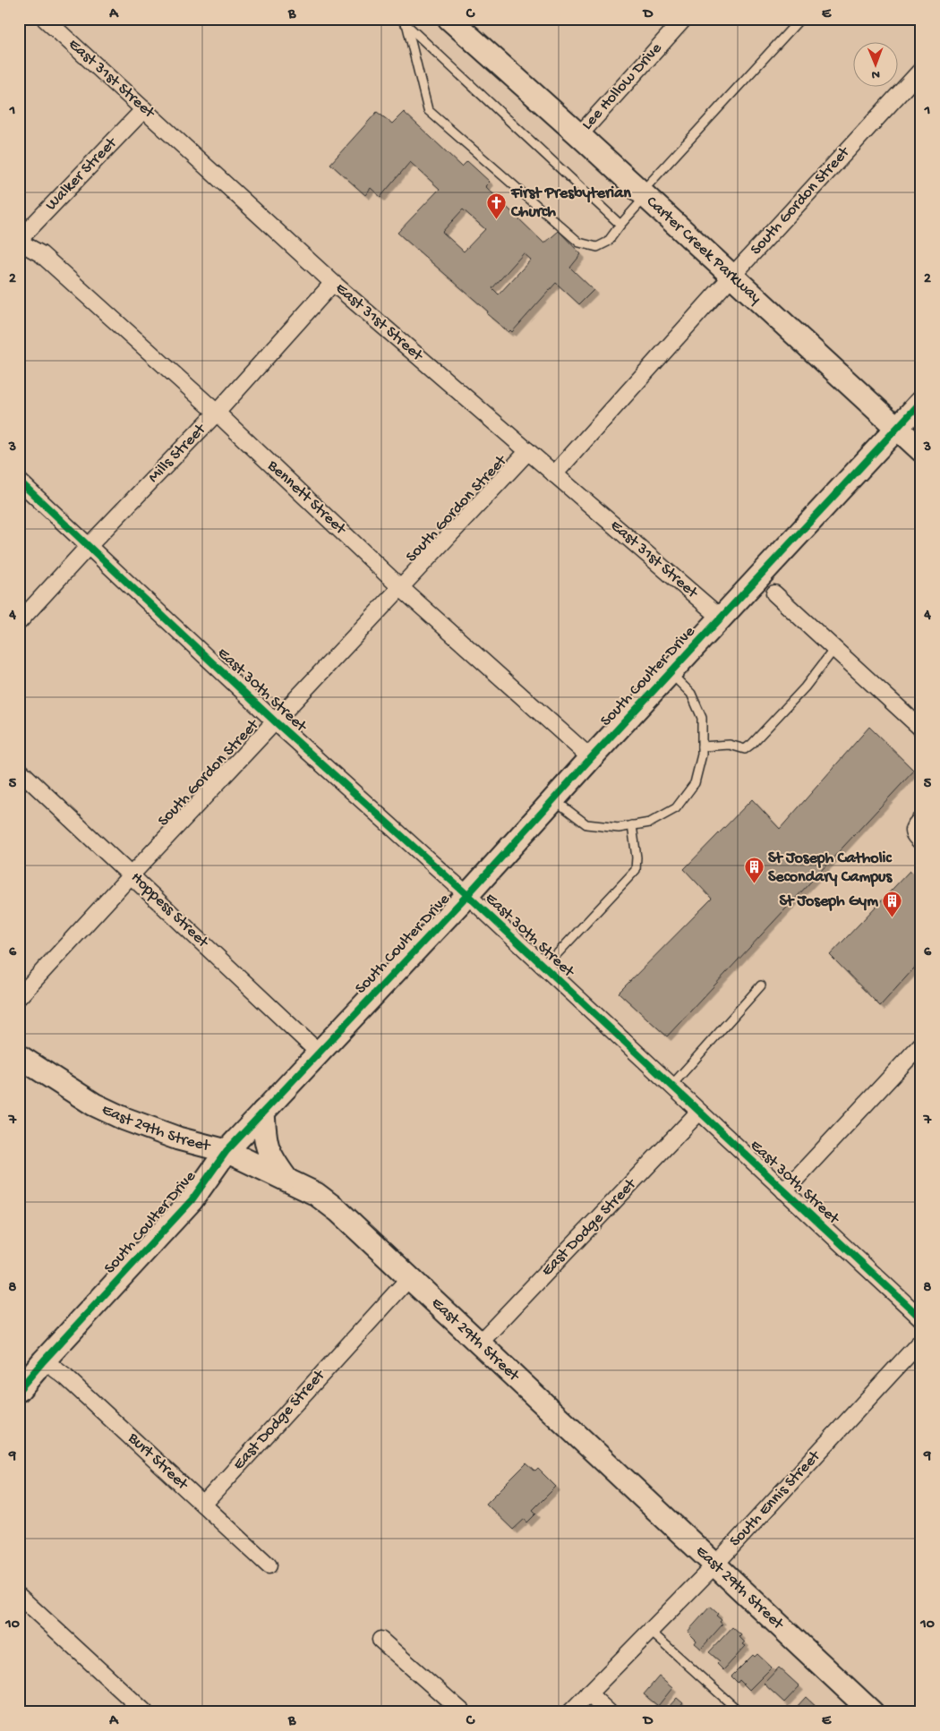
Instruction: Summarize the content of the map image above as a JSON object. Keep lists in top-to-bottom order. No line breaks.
{"streets":{"street":["East 31st Street","Lee Hollow Drive","Walker Street","South Gordon Street","Carter Creek Parkway","Mills Street","Bennett Street","South Coulter Drive","East 30th Street","Hoppess Street","East 29th Street","East Dodge Street","Burt Street","South Ennis Street"]},"crossings":[["East 31st Street","Walker Street"],["East 31st Street","South Gordon Street"],["East 31st Street","Mills Street"],["East 31st Street","South Coulter Drive"],["Lee Hollow Drive","Carter Creek Parkway"],["Walker Street","Bennett Street"],["South Gordon Street","Carter Creek Parkway"],["South Gordon Street","Bennett Street"],["South Gordon Street","East 30th Street"],["South Gordon Street","Hoppess Street"],["Carter Creek Parkway","South Coulter Drive"],["Mills Street","Bennett Street"],["Mills Street","East 30th Street"],["Bennett Street","South Coulter Drive"],["South Coulter Drive","East 30th Street"],["South Coulter Drive","Hoppess Street"],["South Coulter Drive","East 29th Street"],["South Coulter Drive","Burt Street"],["East 30th Street","East Dodge Street"],["East 29th Street","East Dodge Street"],["East 29th Street","South Ennis Street"],["East Dodge Street","Burt Street"]],"places":{"church":["First Presbyterian Church"],"building":["St Joseph Catholic Secondary Campus","St Joseph Gym"]},"north":"bottom","grid":{"columns":["A","B","C","D","E"],"rows":["1","2","3","4","5","6","7","8","9","10"]}}
